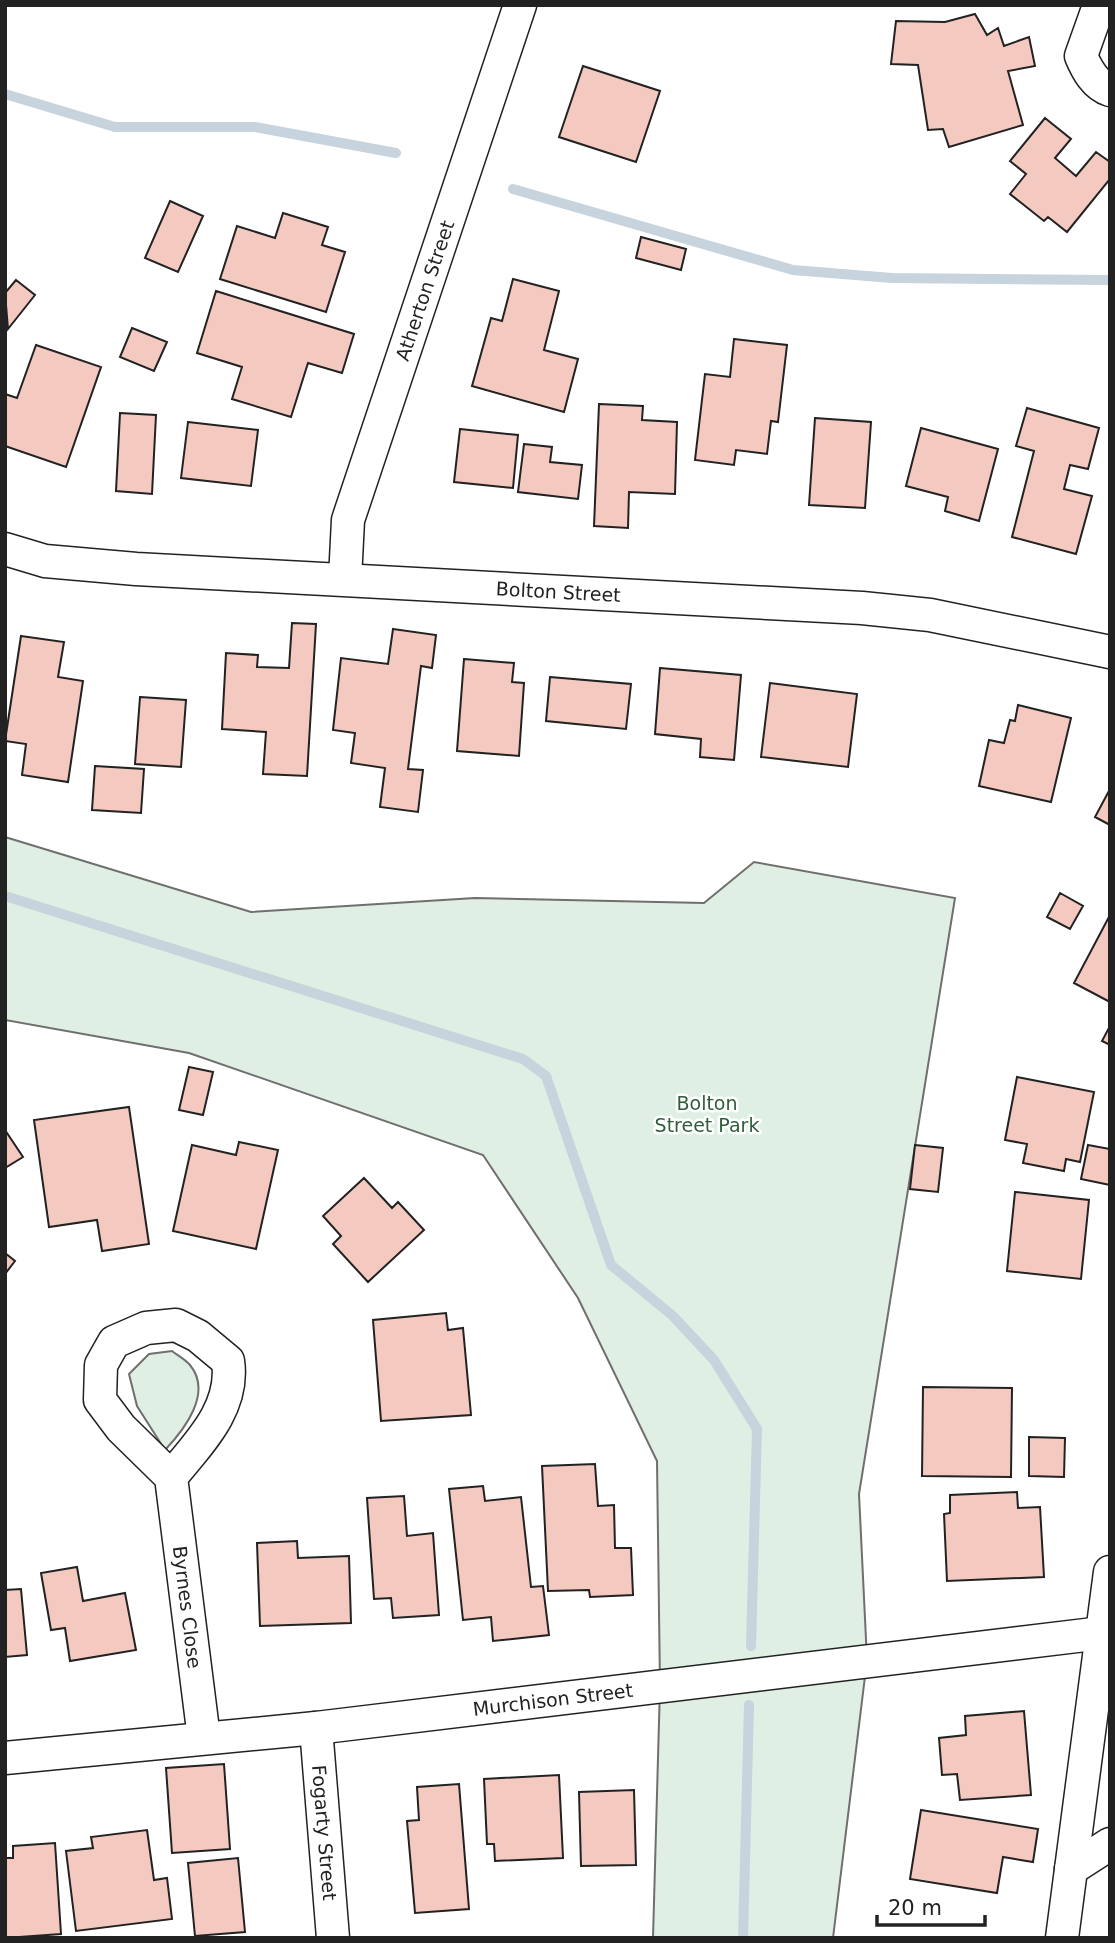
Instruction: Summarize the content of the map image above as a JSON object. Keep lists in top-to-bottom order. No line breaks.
{"streets":{"street":["Atherton Street","Bolton Street","Byrnes Close","Murchison Street","Fogarty Street"]},"crossings":[["Atherton Street","Bolton Street"],["Byrnes Close","Murchison Street"],["Murchison Street","Fogarty Street"]],"parks":["Bolton Street Park"],"scale_bar":"20 m"}
